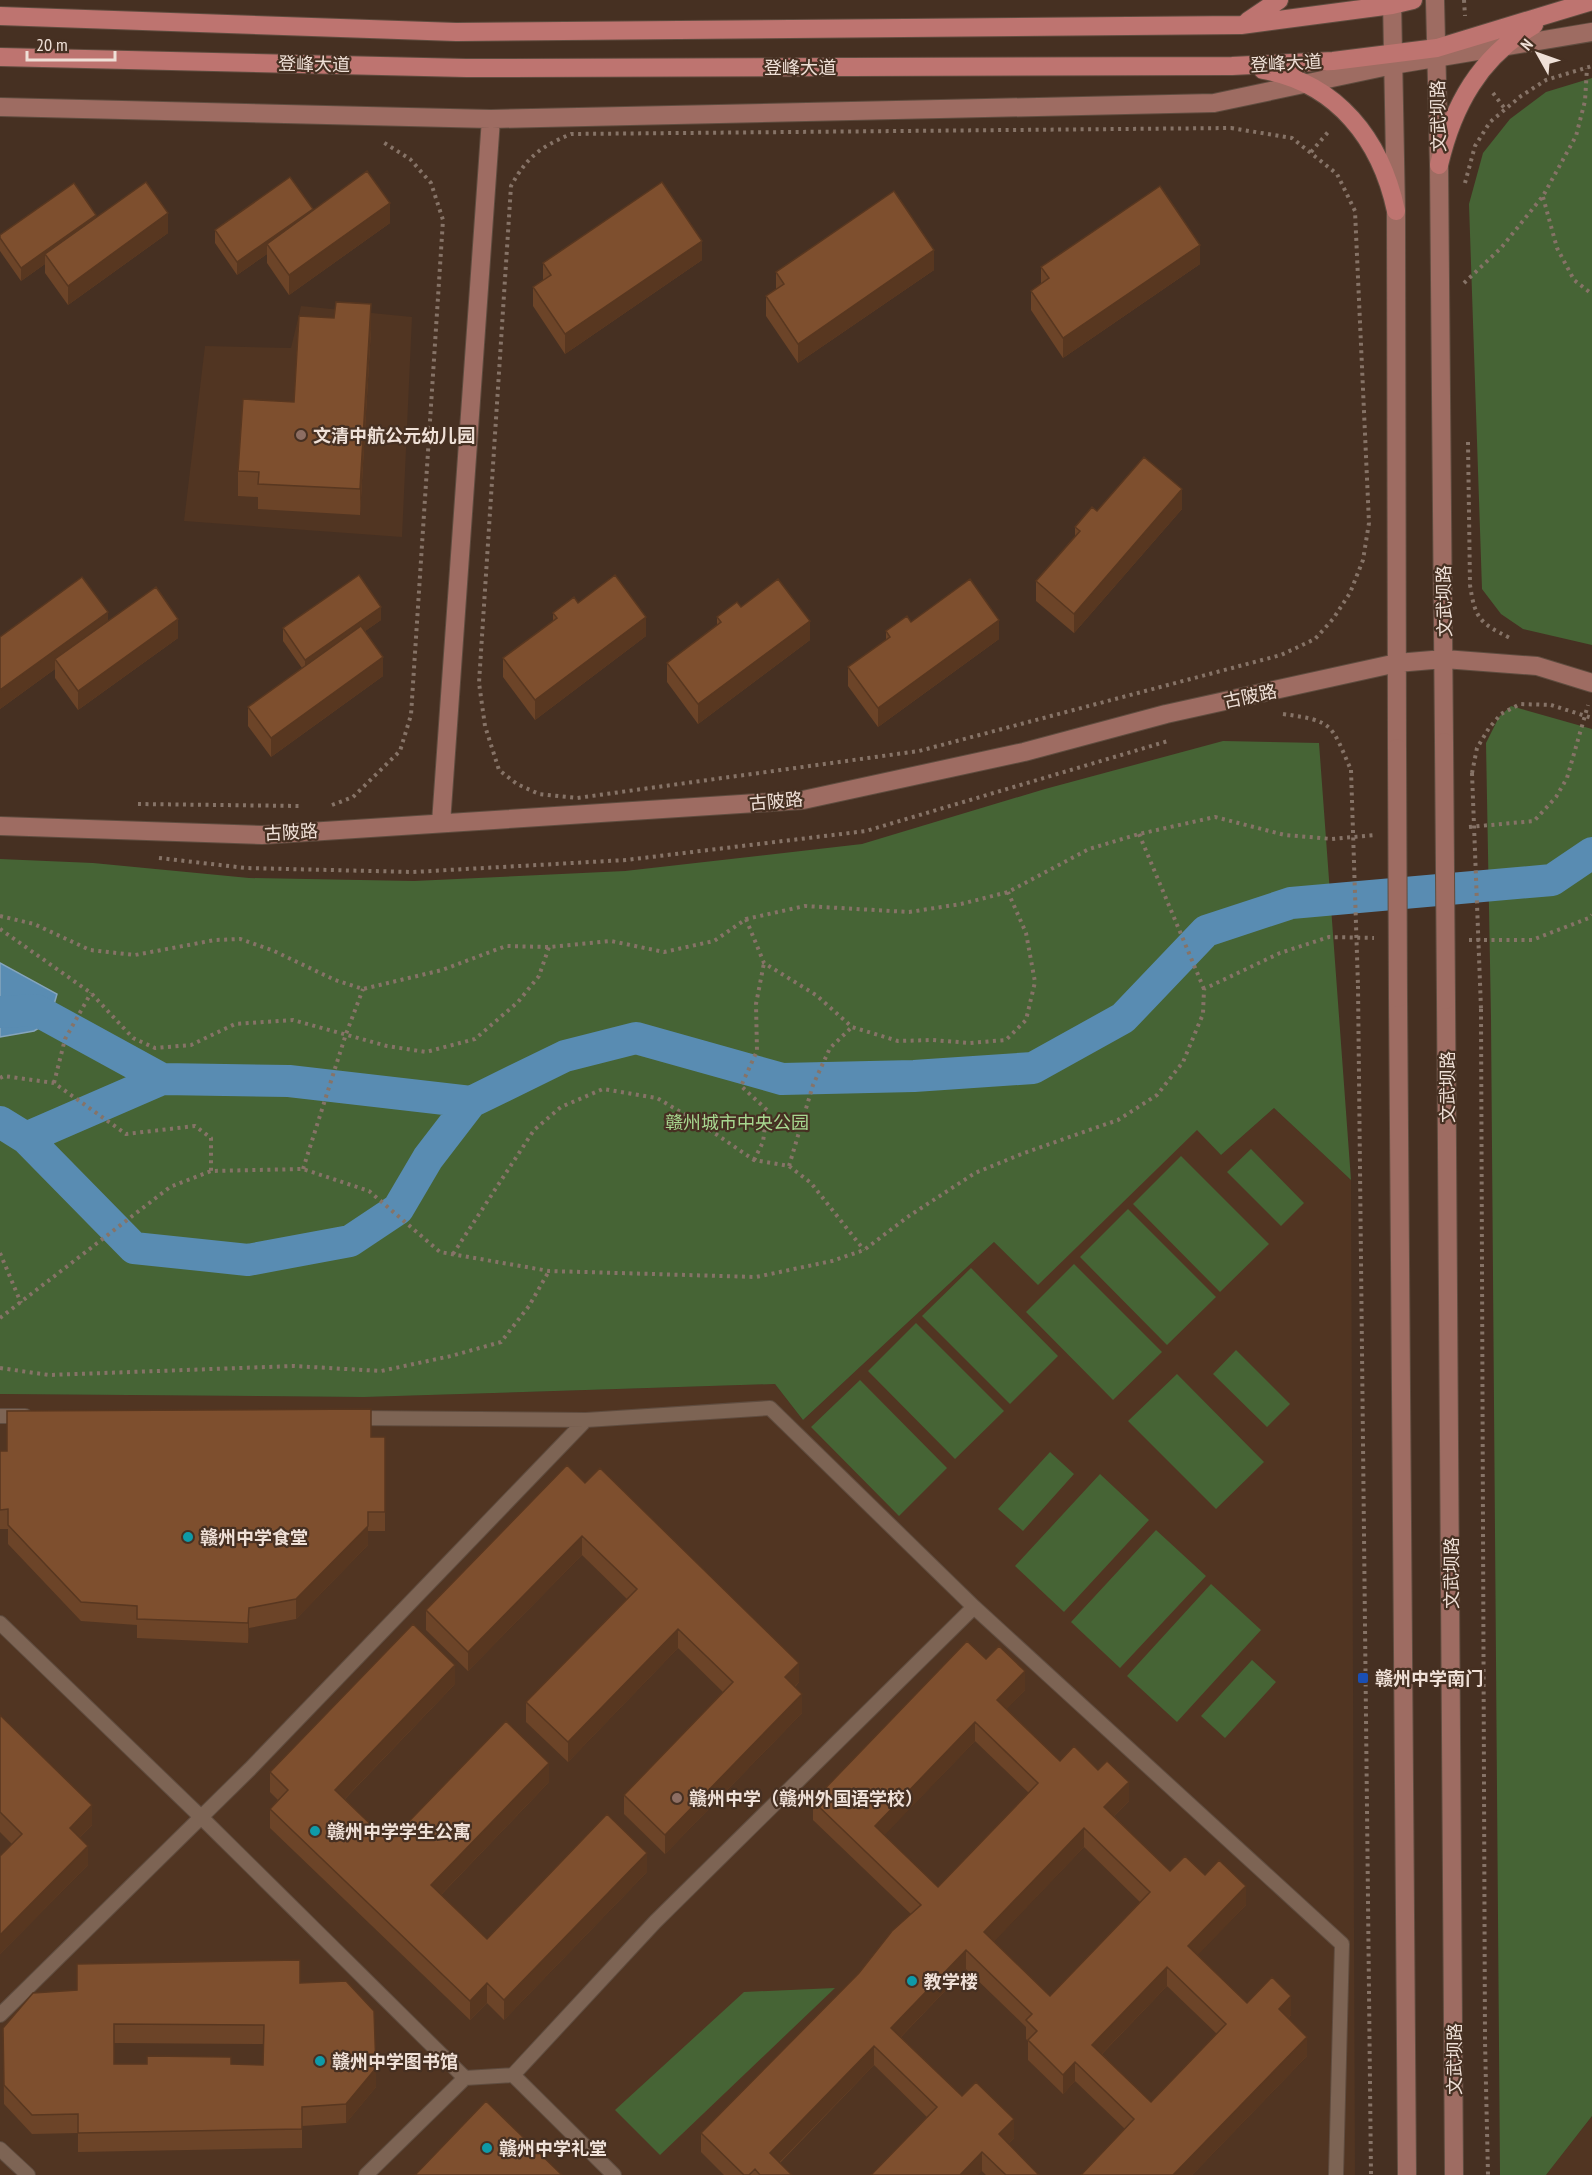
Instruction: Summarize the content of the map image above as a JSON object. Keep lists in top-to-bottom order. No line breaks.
{"streets":{"main road":["登峰大道","文武坝路","古陂路"]},"crossings":[["登峰大道","文武坝路"],["文武坝路","古陂路"]],"parks":["赣州城市中央公园"],"places":{"other":["文清中航公元幼儿园","赣州中学食堂","赣州中学（赣州外国语学校）","赣州中学学生公寓","教学楼","赣州中学图书馆","赣州中学礼堂"],"transit":["赣州中学南门"]},"scale_bar":"20 m","north":"top left"}
